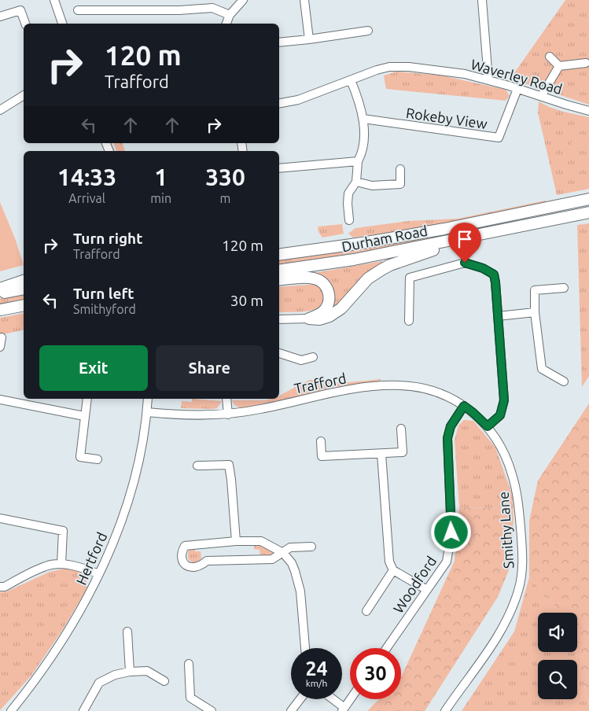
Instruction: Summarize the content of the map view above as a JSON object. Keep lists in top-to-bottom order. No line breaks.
{"streets":{"main road":["Durham Road"],"street":["Waverley Road","Rokeby View","Trafford","Smithy Lane","Hertford","Woodford"]},"crossings":[["Waverley Road","Rokeby View"],["Trafford","Smithy Lane"],["Trafford","Hertford"],["Trafford","Woodford"]],"page":{"turn":["120 m","Trafford"],"eta":["14:33","Arrival","1","min","330","m"],"list":[{"name":"Turn right","note":"Trafford","value":"120 m"},{"name":"Turn left","note":"Smithyford","value":"30 m"}],"buttons":["Exit","Share"],"speed":"24 km/h","limit":"30"}}
